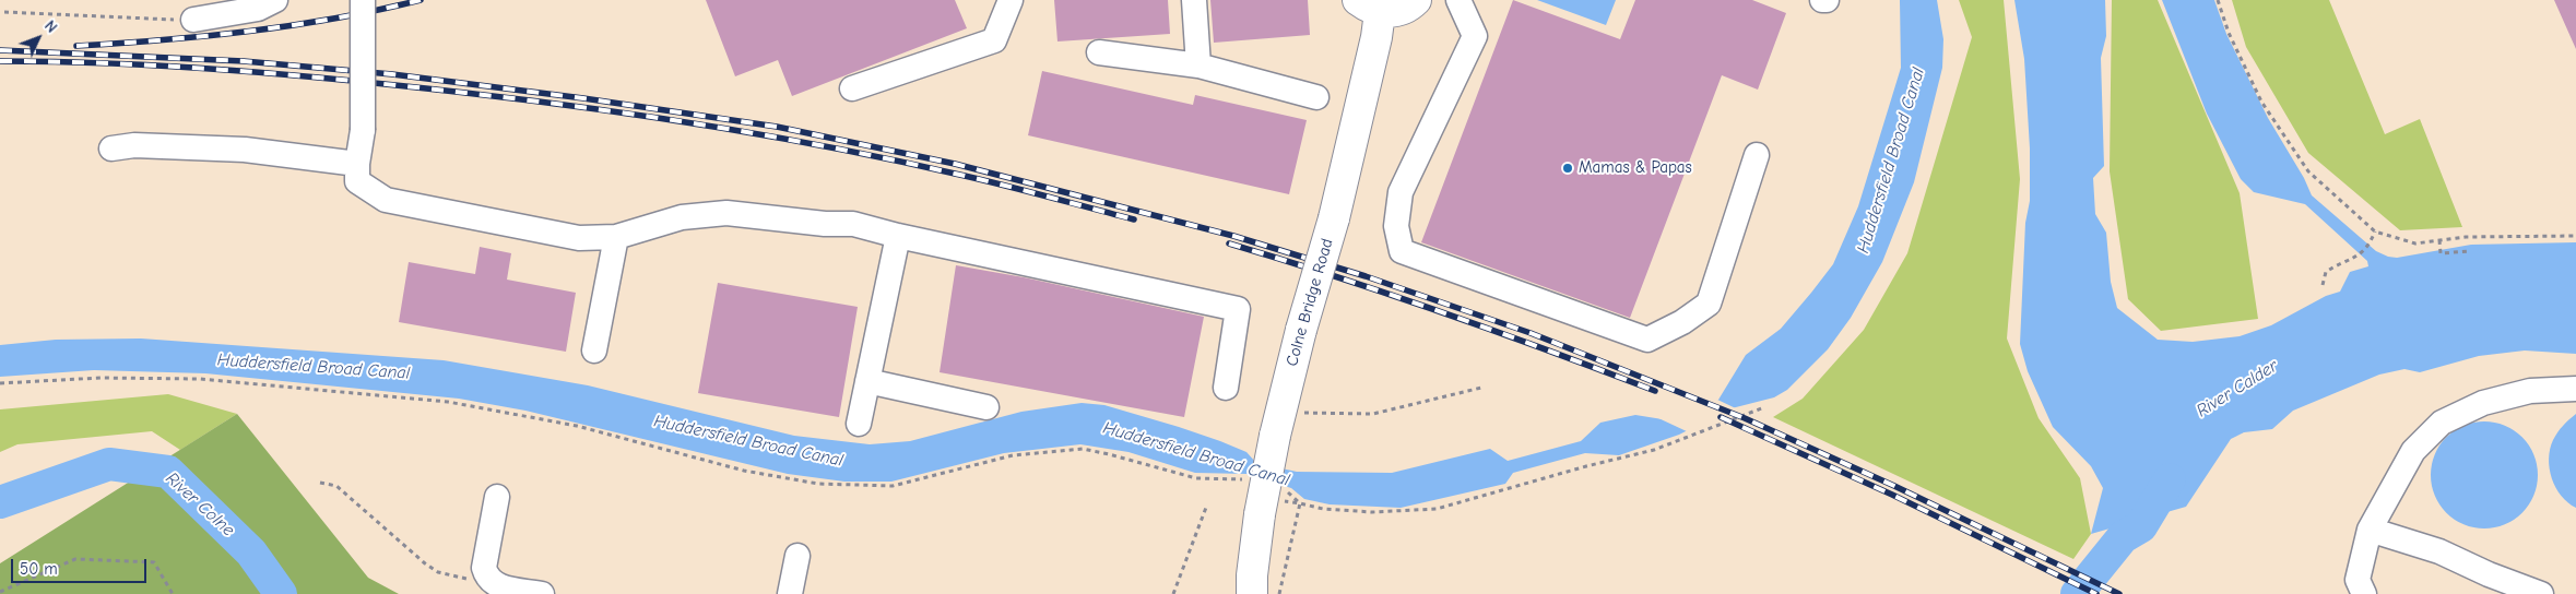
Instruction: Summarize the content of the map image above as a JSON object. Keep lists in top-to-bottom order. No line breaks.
{"streets":{"main road":["Colne Bridge Road"]},"water":["Huddersfield Broad Canal","River Calder","River Colne"],"places":["Mamas & Papas"],"scale_bar":"50 m","north":"top right"}
